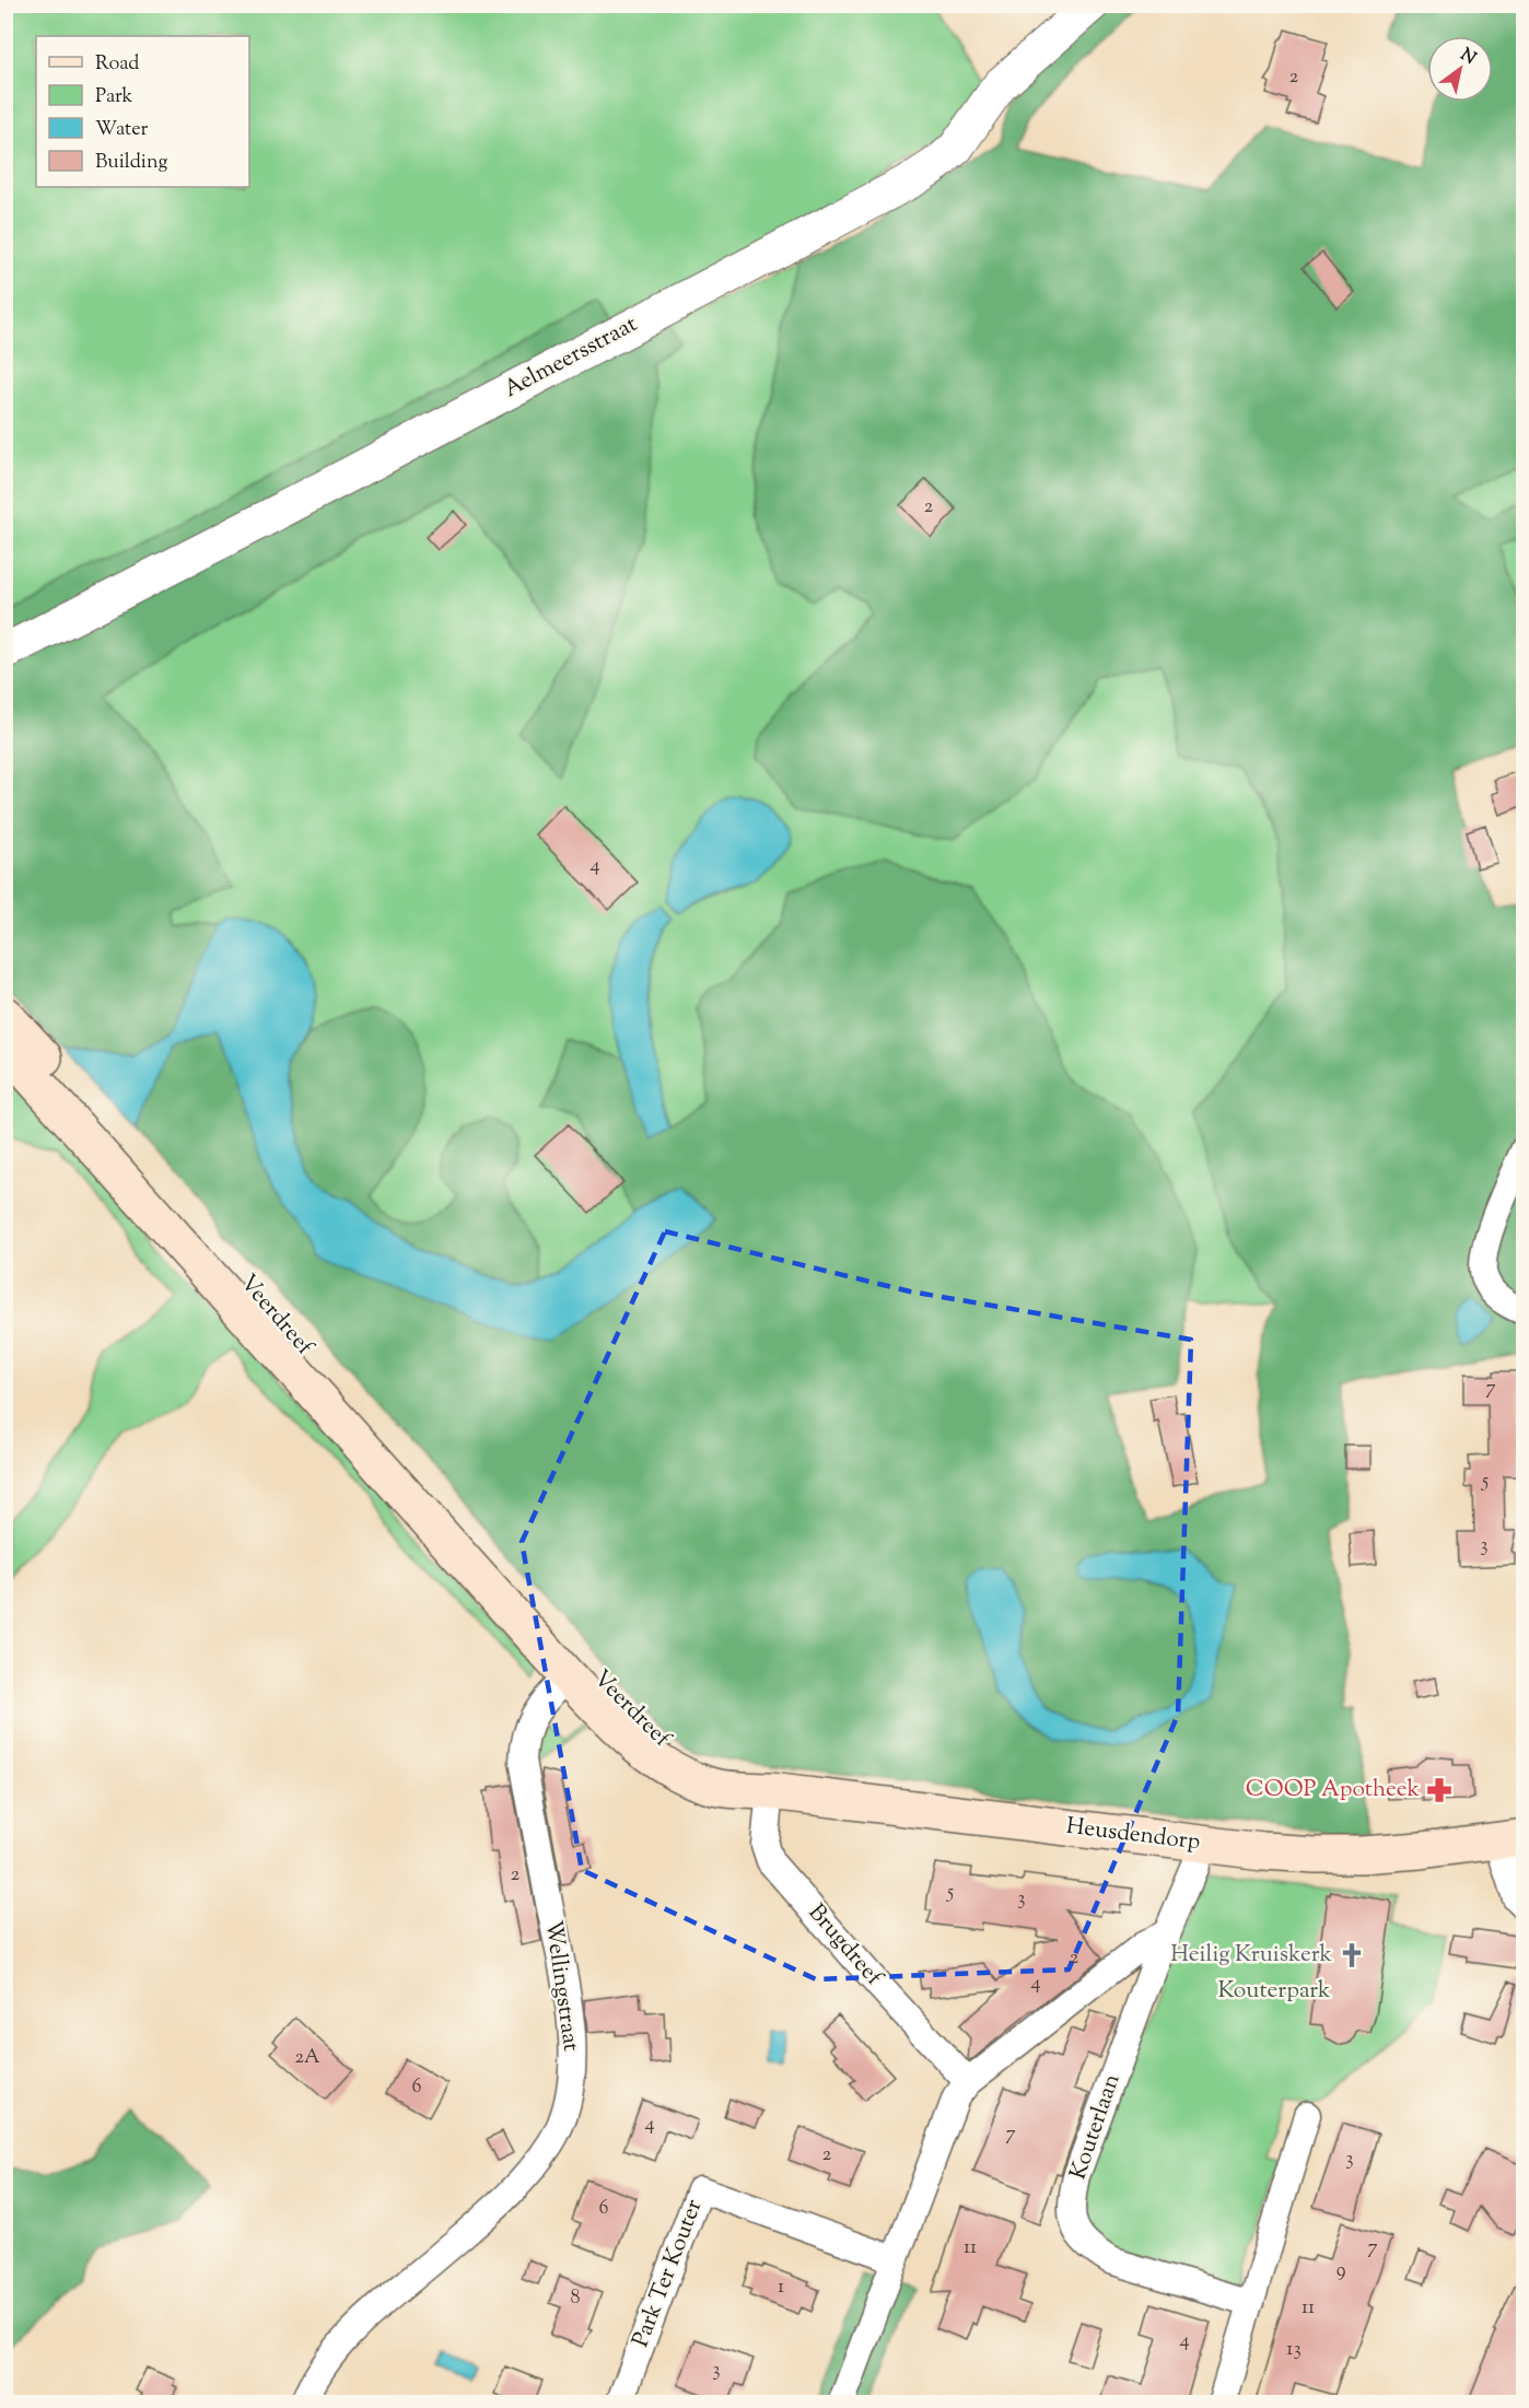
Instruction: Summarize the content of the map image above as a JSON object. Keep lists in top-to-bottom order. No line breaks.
{"streets":{"main road":["Veerdreef","Heusdendorp"],"street":["Aelmeersstraat","Brugdreef","Wellingstraat","Kouterlaan","Park Ter Kouter"]},"crossings":[["Veerdreef","Heusdendorp"],["Veerdreef","Brugdreef"],["Veerdreef","Wellingstraat"],["Heusdendorp","Brugdreef"],["Heusdendorp","Kouterlaan"]],"parks":["Kouterpark"],"places":{"pharmacy":["COOP Apotheek"],"church":["Heilig Kruiskerk"]},"house_numbers":["2","2","4","7","5","3","2","5","3","2","4","2A","6","4","7","2","3","6","11","7","9","1","8","11","4","13","3"],"legend":["Road","Park","Water","Building"],"north":"top right"}
